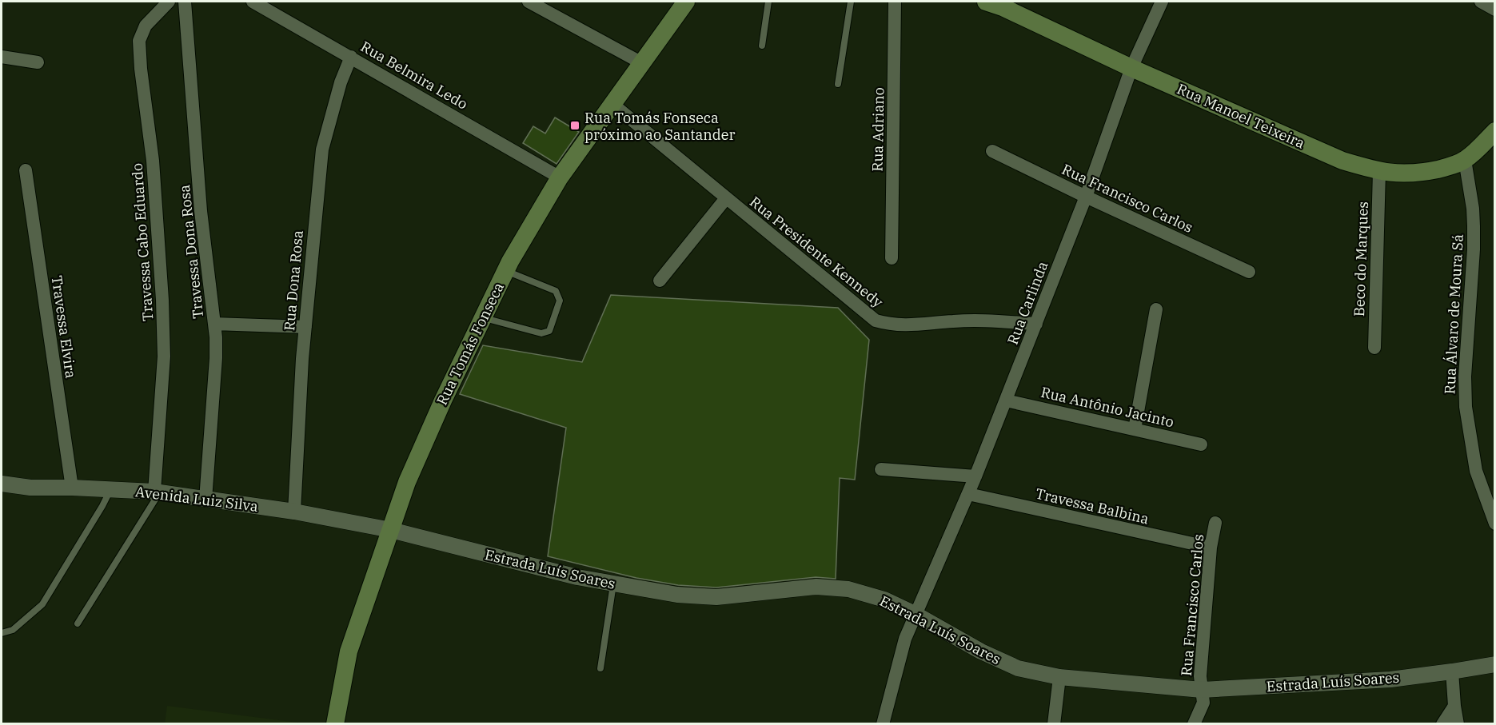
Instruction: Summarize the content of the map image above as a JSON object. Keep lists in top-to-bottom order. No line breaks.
{"streets":{"main road":["Rua Manoel Teixeira","Rua Tomás Fonseca"],"street":["Rua Belmira Ledo","Rua Adriano","Rua Francisco Carlos","Travessa Cabo Eduardo","Travessa Dona Rosa","Rua Presidente Kennedy","Beco do Marques","Rua Dona Rosa","Rua Carlinda","Rua Álvaro de Moura Sá","Travessa Elvira","Rua Antônio Jacinto","Avenida Luiz Silva","Travessa Balbina","Estrada Luís Soares"]},"crossings":[["Rua Belmira Ledo","Rua Dona Rosa"],["Rua Belmira Ledo","Rua Tomás Fonseca"],["Rua Manoel Teixeira","Beco do Marques"],["Rua Manoel Teixeira","Rua Carlinda"],["Rua Manoel Teixeira","Rua Álvaro de Moura Sá"],["Rua Francisco Carlos","Rua Carlinda"],["Rua Francisco Carlos","Travessa Balbina"],["Rua Francisco Carlos","Estrada Luís Soares"],["Travessa Cabo Eduardo","Avenida Luiz Silva"],["Travessa Dona Rosa","Avenida Luiz Silva"],["Rua Presidente Kennedy","Rua Carlinda"],["Rua Presidente Kennedy","Rua Tomás Fonseca"],["Rua Dona Rosa","Avenida Luiz Silva"],["Rua Carlinda","Rua Antônio Jacinto"],["Rua Carlinda","Travessa Balbina"],["Rua Carlinda","Estrada Luís Soares"],["Travessa Elvira","Avenida Luiz Silva"],["Rua Tomás Fonseca","Avenida Luiz Silva"],["Rua Tomás Fonseca","Estrada Luís Soares"],["Avenida Luiz Silva","Estrada Luís Soares"]],"places":{"transit":["Rua Tomás Fonseca próximo ao Santander"]}}
